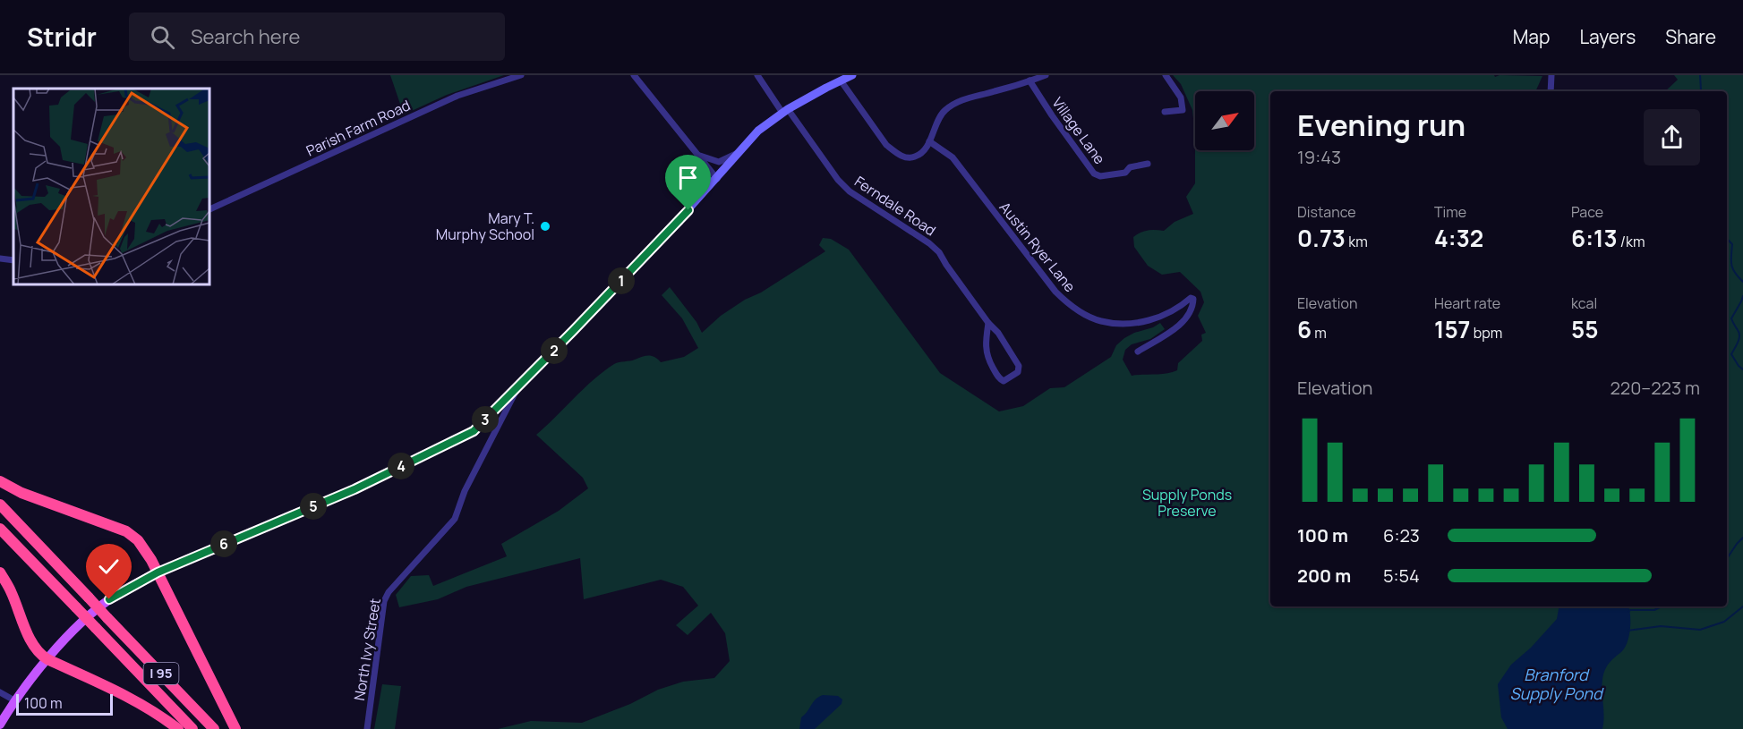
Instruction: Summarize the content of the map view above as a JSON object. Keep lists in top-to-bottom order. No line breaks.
{"streets":{"highway":["I 95"],"street":["Parish Farm Road","Village Lane","Ferndale Road","Austin Ryer Lane","North Ivy Street"]},"water":["Branford Supply Pond"],"parks":["Supply Ponds Preserve"],"places":["Mary T. Murphy School"],"scale_bar":"100 m","north":"top right","page":{"header":"Stridr","search":"Search here","nav":["Map","Layers","Share"],"heading":["Evening run","19:43"],"stats":[["Distance","0.73 km"],["Time","4:32"],["Pace","6:13 /km"],["Elevation","6 m"],["Heart rate","157 bpm"],["kcal","55"]],"pins":["1","2","3","4","5","6"],"chart":["Elevation","220–223 m"],"list":[{"name":"100 m","note":"6:23"},{"name":"200 m","note":"5:54"}],"scale":"100 m"}}
